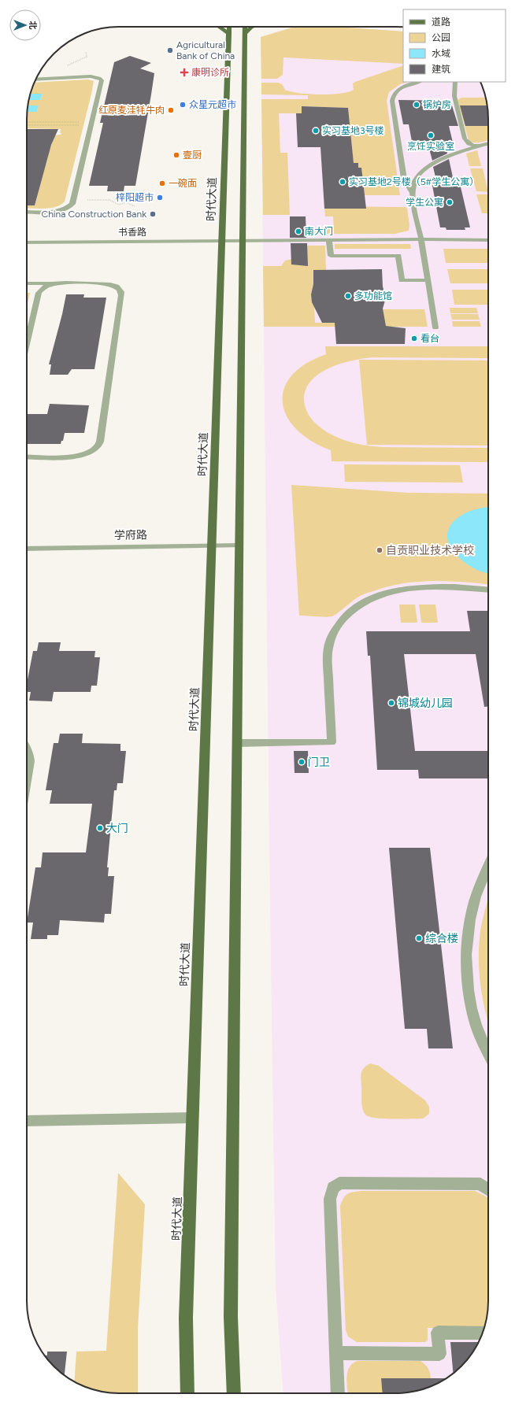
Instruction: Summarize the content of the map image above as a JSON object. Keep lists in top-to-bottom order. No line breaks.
{"streets":{"main road":["时代大道"],"street":["书香路","学府路"]},"crossings":[["时代大道","书香路"],["时代大道","学府路"]],"places":{"other":["Agricultural Bank of China","众星元超市","锅炉房","红原麦洼牦牛肉","实习基地3号楼","烹饪实验室","壹厨","实习基地2号楼（5#学生公寓）","一碗面","梓阳超市","学生公寓","China Construction Bank","南大门","多功能馆","看台","自贡职业技术学校","锦城幼儿园","门卫","大门","综合楼"],"health":["康明诊所"]},"legend":["道路","公园","水域","建筑"],"north":"right"}
